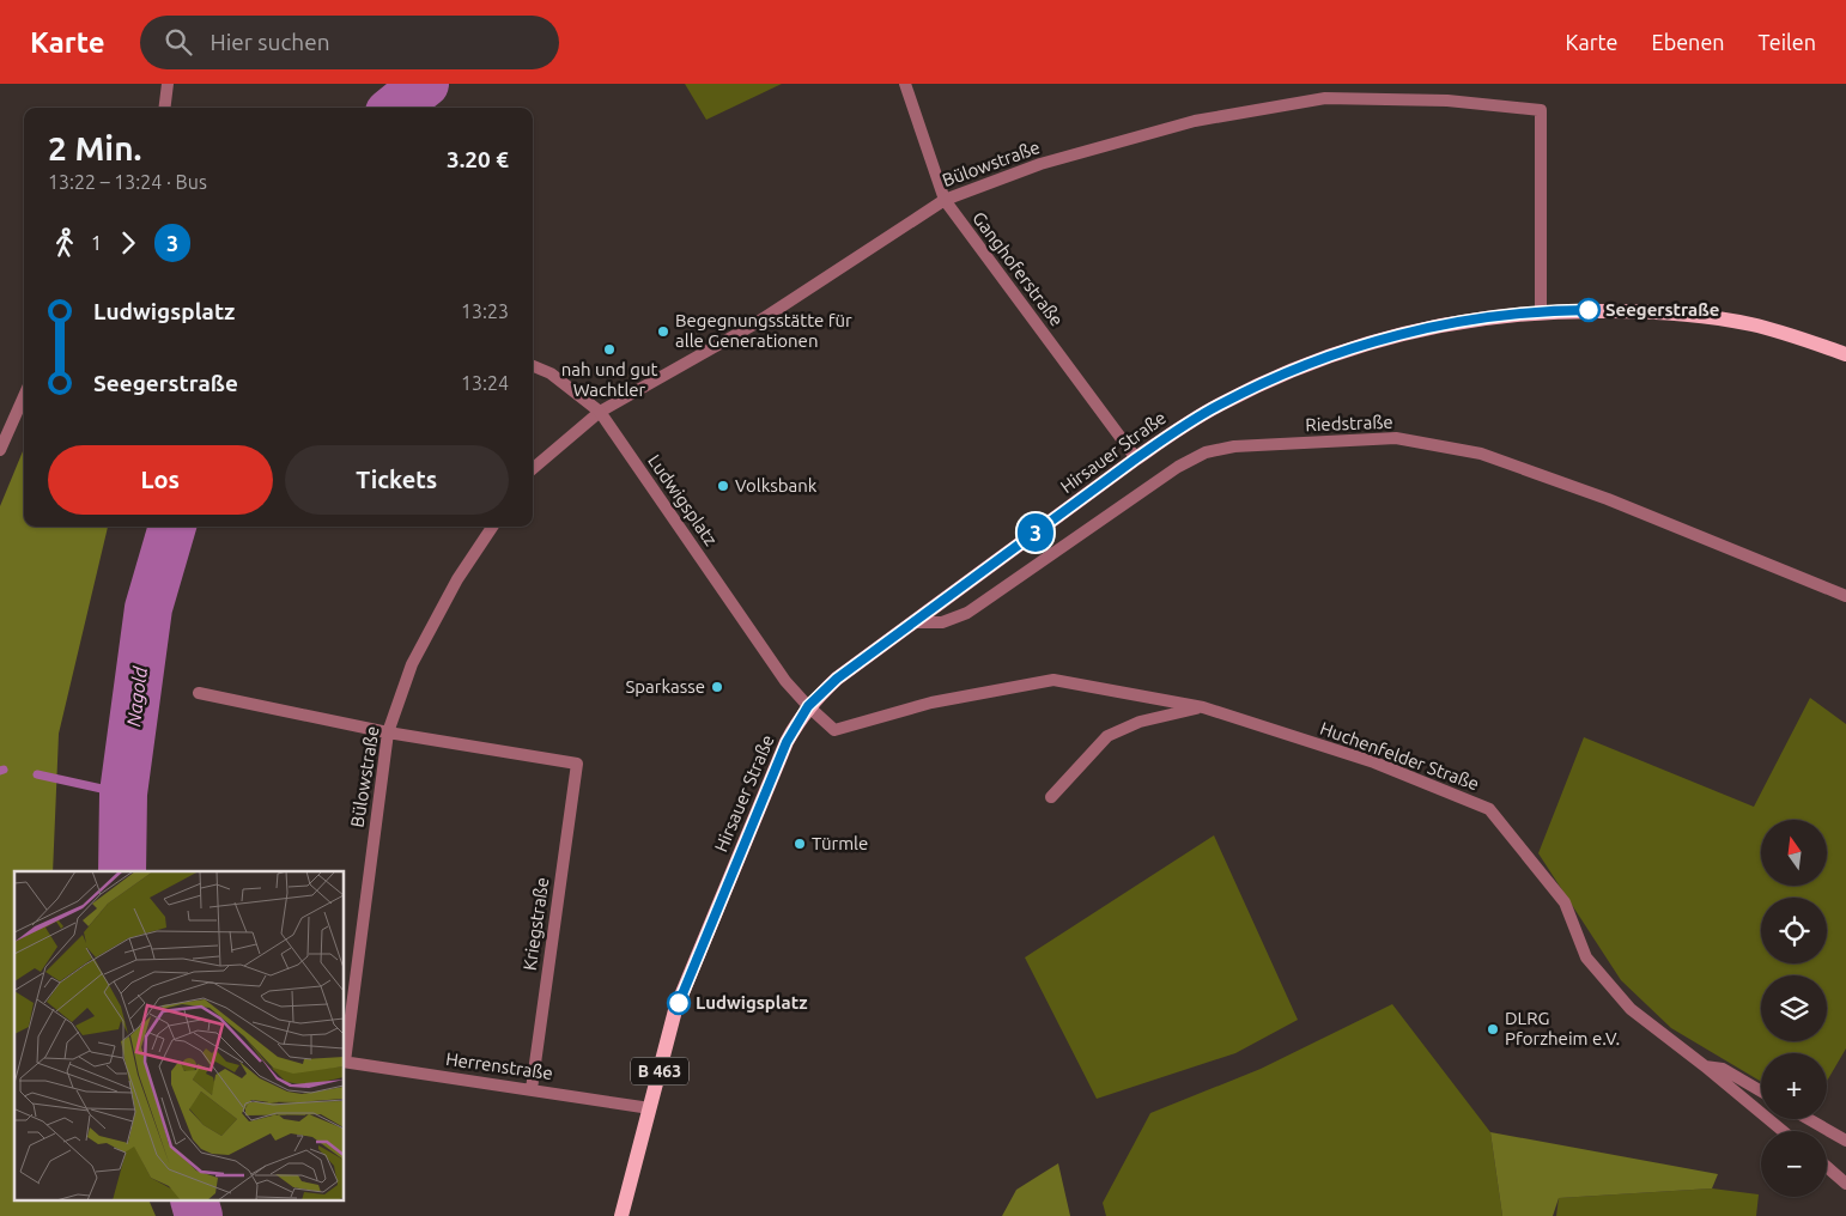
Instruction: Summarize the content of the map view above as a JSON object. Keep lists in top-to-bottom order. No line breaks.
{"streets":{"main road":["Hirsauer Straße","B 463"],"street":["Bülowstraße","Ganghoferstraße","Riedstraße","Ludwigsplatz","Huchenfelder Straße","Kriegstraße","Herrenstraße"]},"crossings":[["Bülowstraße","Ganghoferstraße"],["Bülowstraße","Hirsauer Straße"],["Bülowstraße","Ludwigsplatz"],["Bülowstraße","Kriegstraße"],["Ganghoferstraße","Hirsauer Straße"],["Riedstraße","Hirsauer Straße"],["Hirsauer Straße","Ludwigsplatz"],["Hirsauer Straße","Huchenfelder Straße"],["Hirsauer Straße","Herrenstraße"],["Ludwigsplatz","Huchenfelder Straße"],["Kriegstraße","Herrenstraße"]],"water":["Nagold"],"places":["Seegerstraße","Begegnungsstätte für alle Generationen","nah und gut Wachtler","Volksbank","Sparkasse","Türmle","Ludwigsplatz","DLRG Pforzheim e.V."],"lines":["bus line 3"],"north":"top","page":{"header":"Karte","search":"Hier suchen","nav":["Karte","Ebenen","Teilen"],"on_map":"3","heading":["2 Min.","13:22 – 13:24 · Bus","3.20 €"],"legs":["1","3"],"list":[{"name":"Ludwigsplatz","value":"13:23"},{"name":"Seegerstraße","value":"13:24"}],"buttons":["Los","Tickets"],"map_buttons":["+","−"]}}
